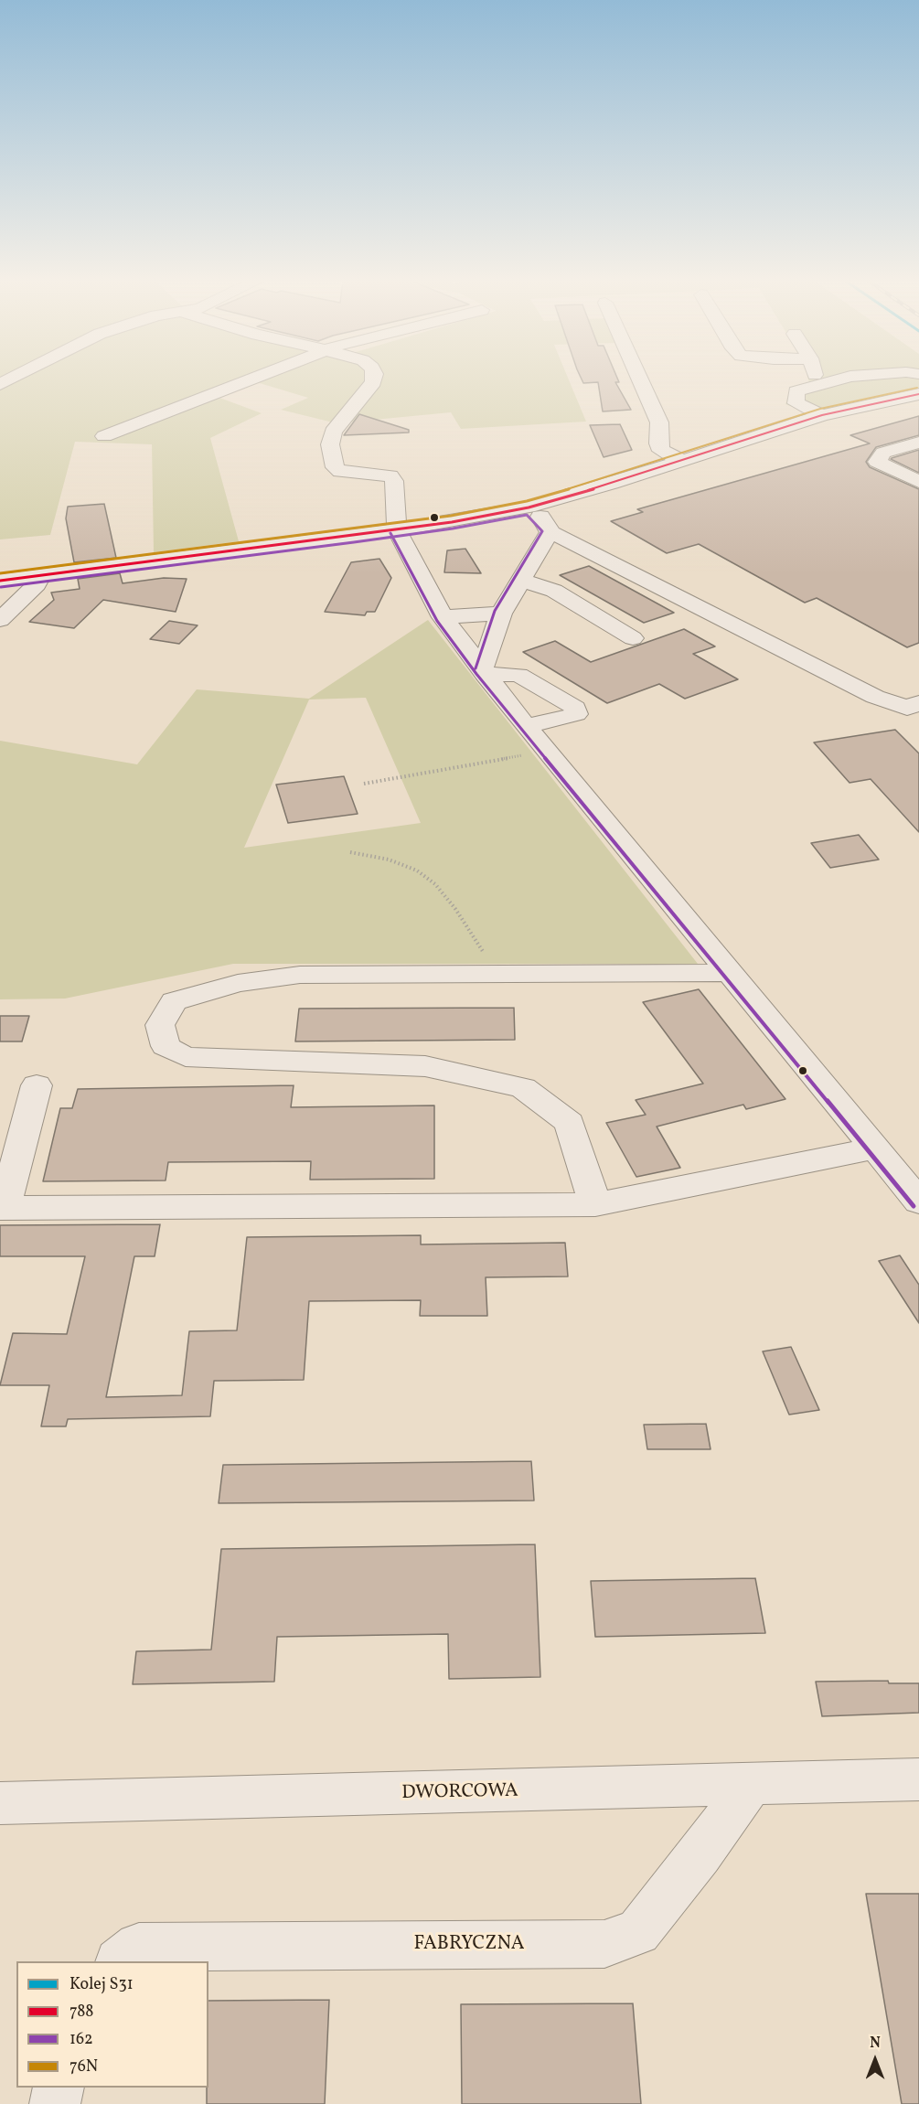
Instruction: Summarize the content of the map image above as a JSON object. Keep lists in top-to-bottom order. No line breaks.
{"streets":{"street":["DWORCOWA","FABRYCZNA"]},"crossings":[["DWORCOWA","FABRYCZNA"]],"lines":["transit line 76N","transit line 788","transit line 162"],"legend":["Kolej S31","788","162","76N"],"north":"top"}
